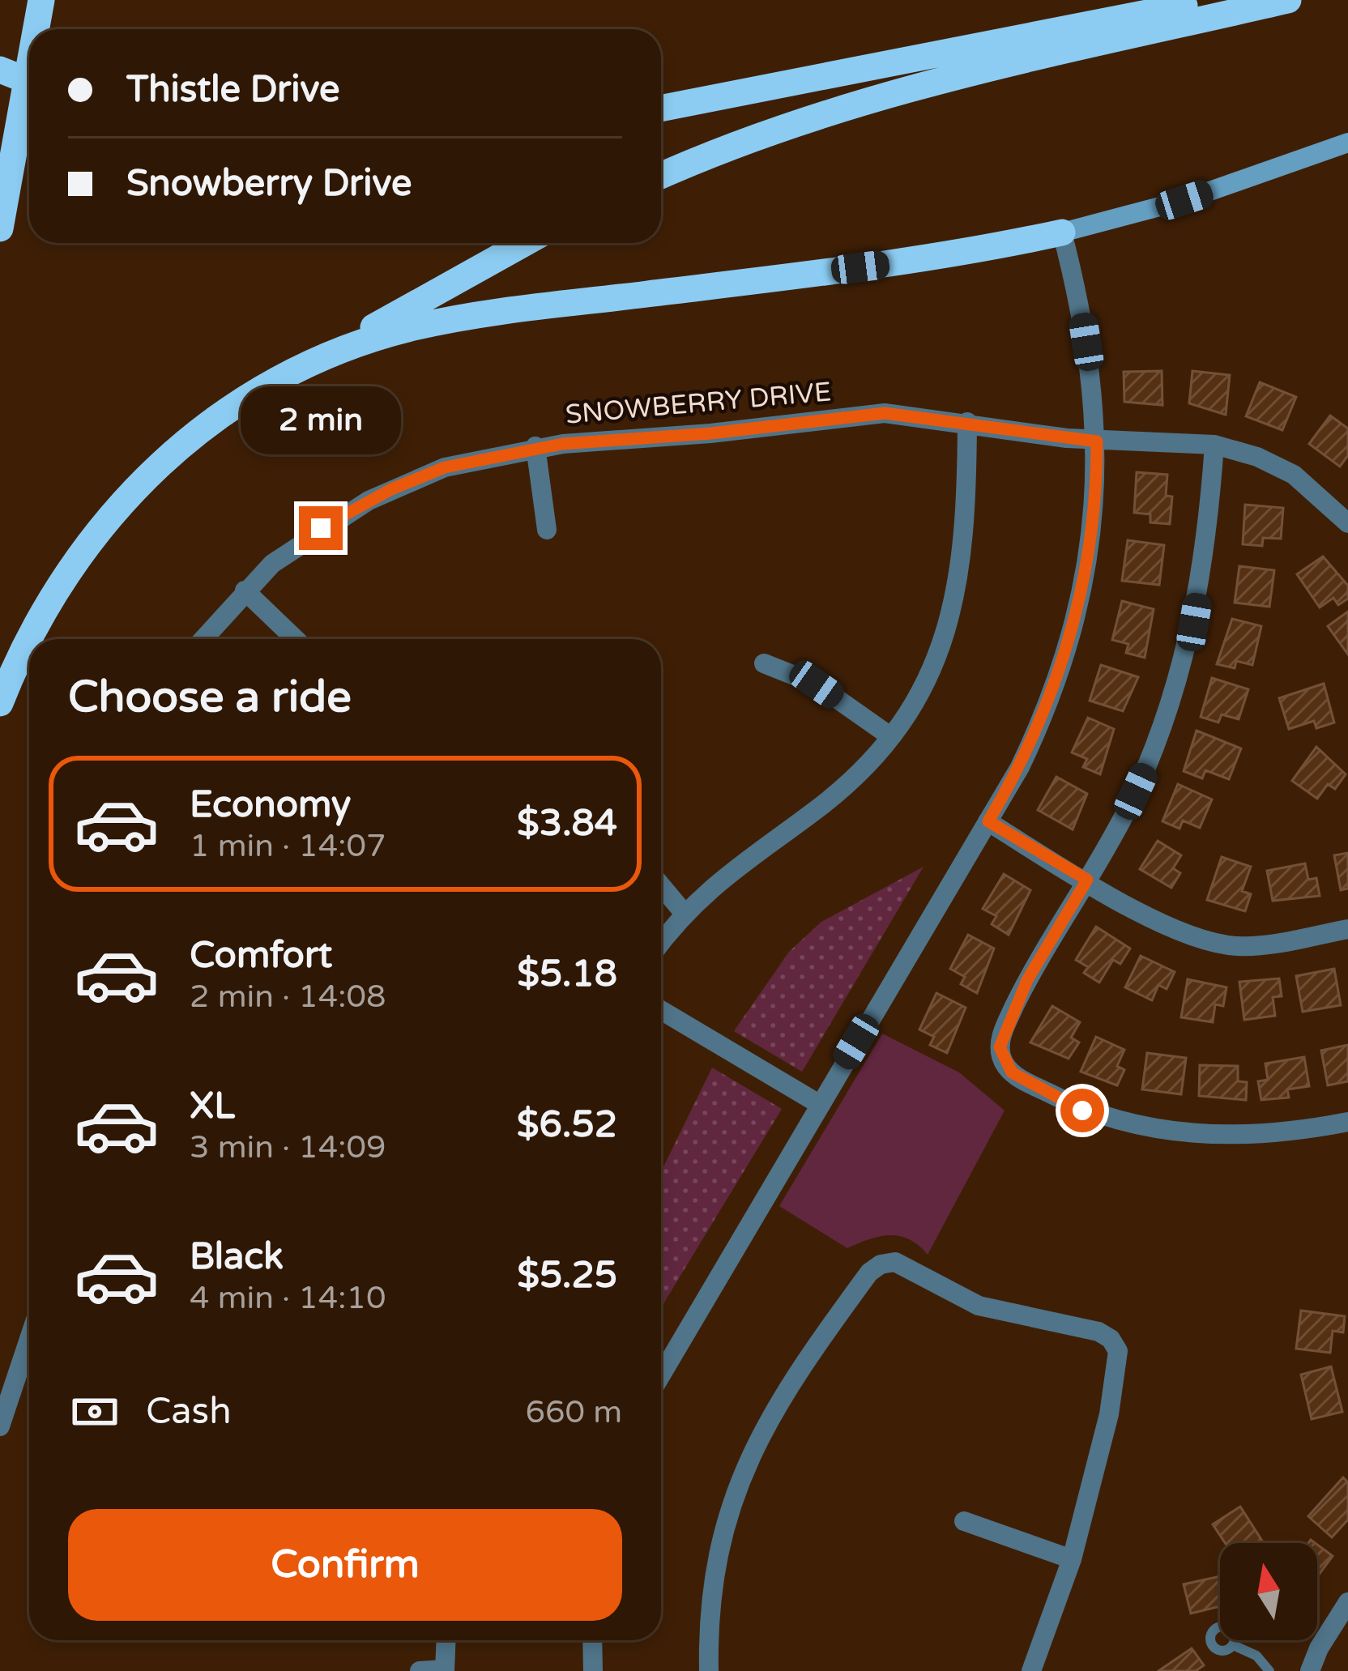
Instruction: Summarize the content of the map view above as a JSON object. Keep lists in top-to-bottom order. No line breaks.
{"streets":{"street":["SNOWBERRY DRIVE"]},"north":"top","page":{"banner":["Thistle Drive","Snowberry Drive"],"bubble":"2 min","heading":"Choose a ride","list":[{"name":"Economy","note":"1 min · 14:07","value":"$3.84"},{"name":"Comfort","note":"2 min · 14:08","value":"$5.18"},{"name":"XL","note":"3 min · 14:09","value":"$6.52"},{"name":"Black","note":"4 min · 14:10","value":"$5.25"}],"pay":["Cash","660 m"],"buttons":"Confirm"}}
